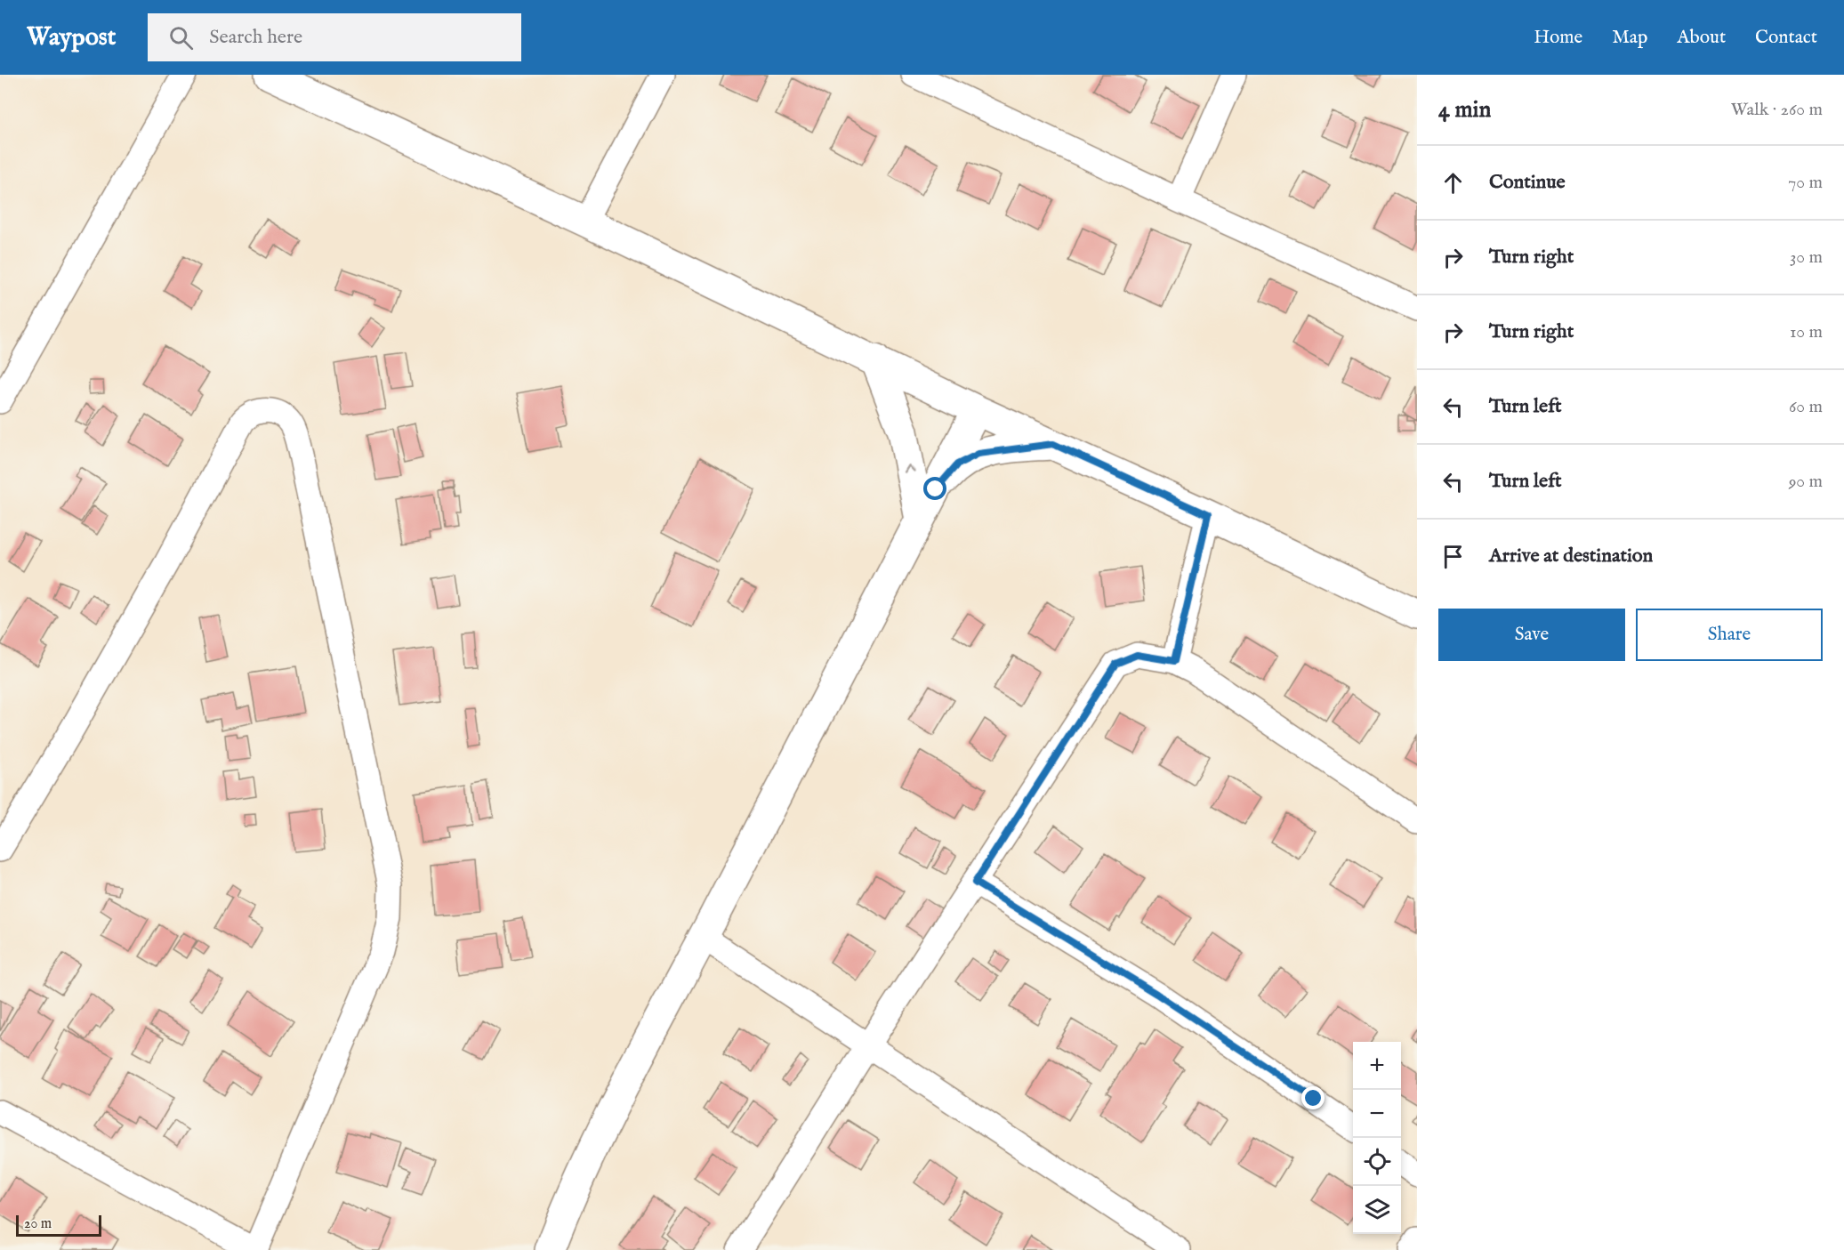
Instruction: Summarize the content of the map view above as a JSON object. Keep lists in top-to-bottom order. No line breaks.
{"scale_bar":"20 m","page":{"header":"Waypost","search":"Search here","nav":["Home","Map","About","Contact"],"heading":["4 min","Walk · 260 m"],"list":[["Continue","70 m"],["Turn right","30 m"],["Turn right","10 m"],["Turn left","60 m"],["Turn left","90 m"],"Arrive at destination"],"buttons":["Save","Share"],"map_buttons":["+","−"],"scale":"20 m"}}
